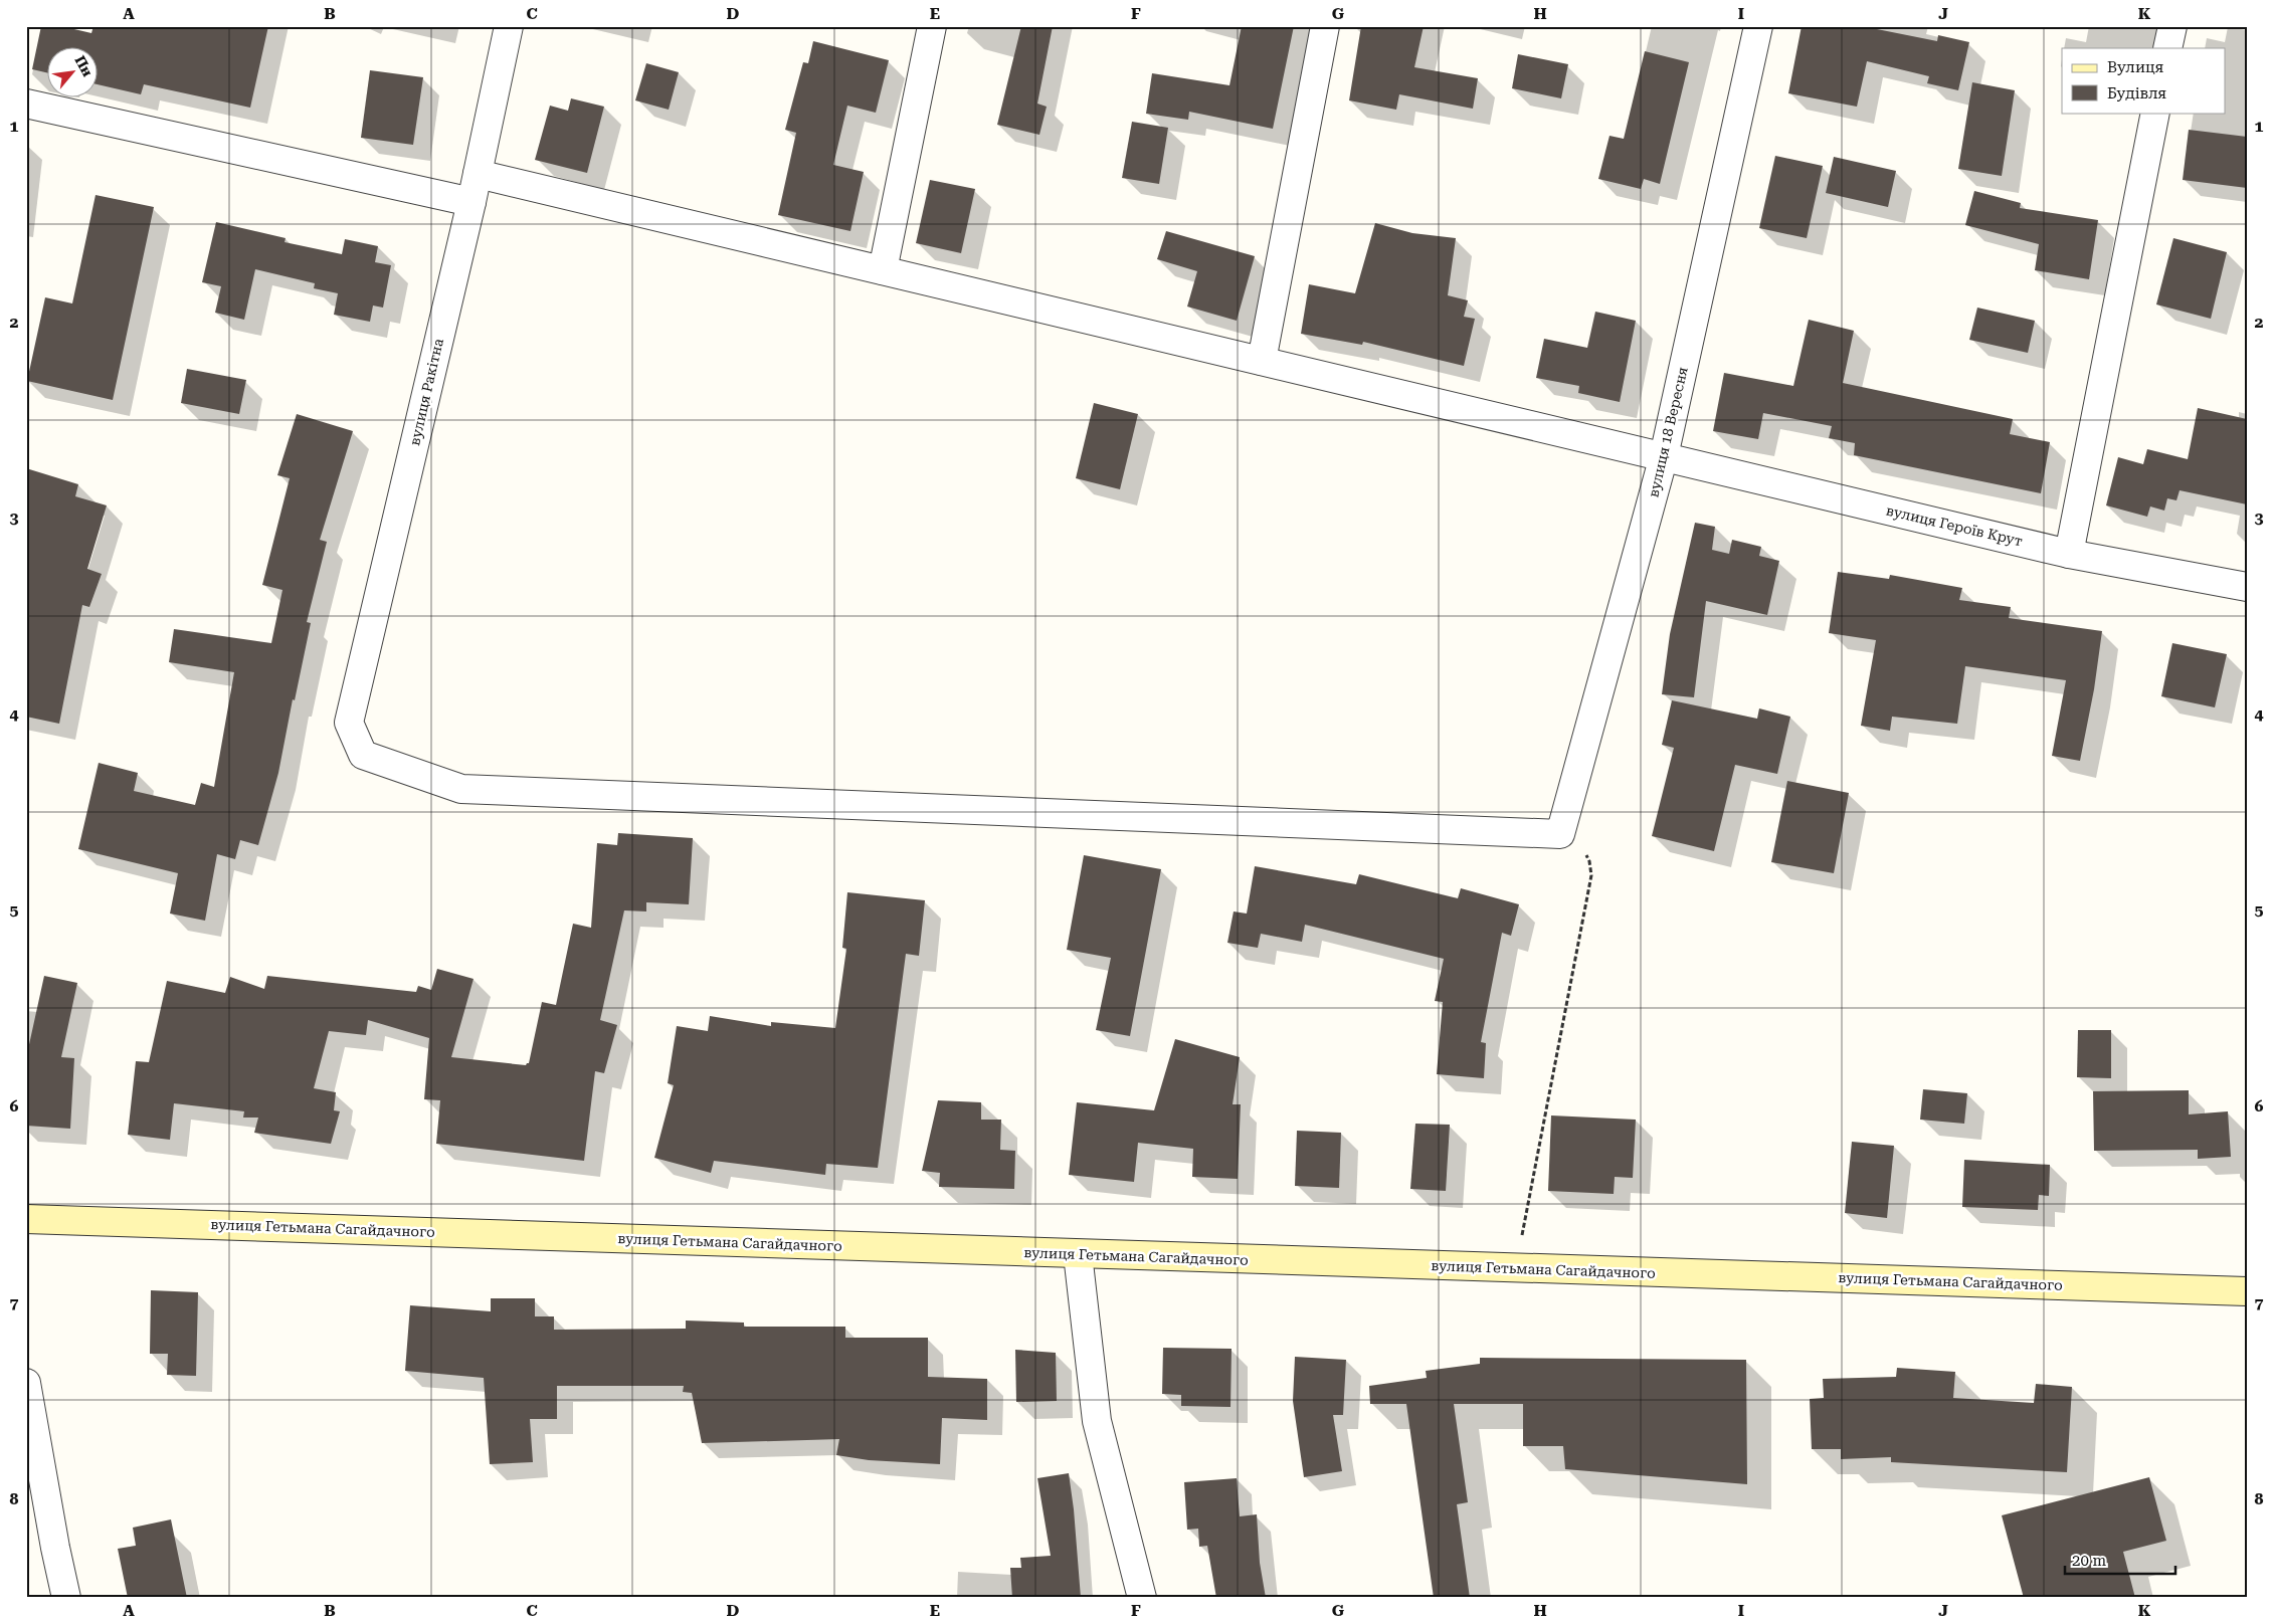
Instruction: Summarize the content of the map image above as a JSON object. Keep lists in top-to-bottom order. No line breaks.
{"streets":{"main road":["вулиця Гетьмана Сагайдачного"],"street":["вулиця Ракітна","вулиця 18 Вересня","вулиця Героїв Крут"]},"crossings":[["вулиця Ракітна","вулиця 18 Вересня"],["вулиця Ракітна","вулиця Героїв Крут"],["вулиця 18 Вересня","вулиця Героїв Крут"]],"legend":["Вулиця","Будівля"],"scale_bar":"20 m","north":"top right","grid":{"columns":["A","B","C","D","E","F","G","H","I","J","K"],"rows":["1","2","3","4","5","6","7","8"]}}
